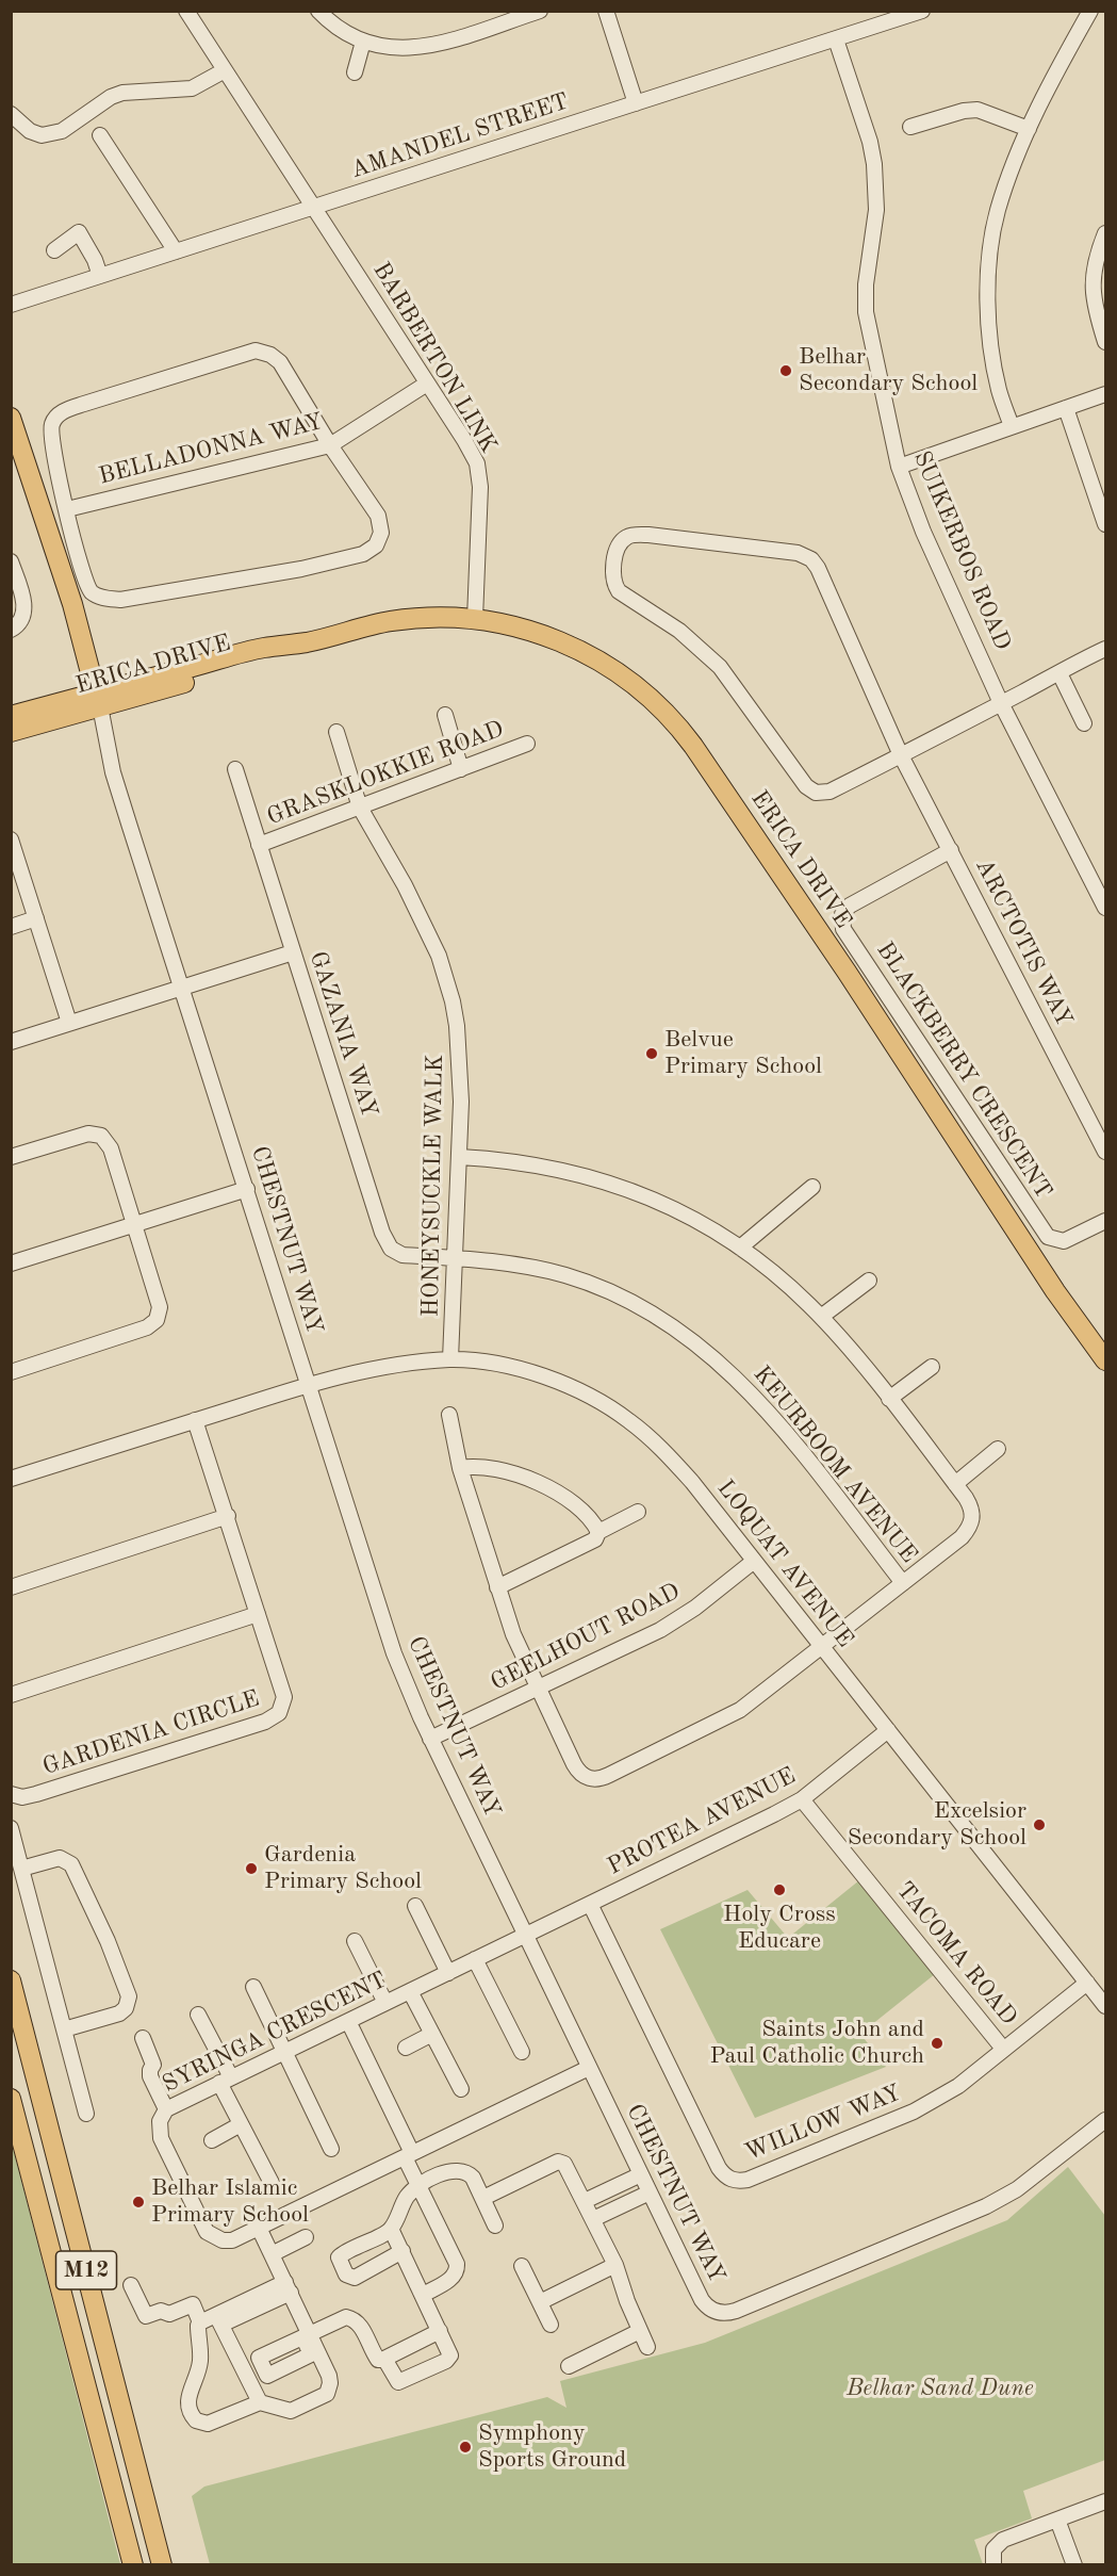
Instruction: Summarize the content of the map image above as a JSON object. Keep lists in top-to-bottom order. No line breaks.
{"streets":{"main road":["ERICA DRIVE","M12"],"street":["AMANDEL STREET","BARBERTON LINK","BELLADONNA WAY","SUIKERBOS ROAD","GRASKLOKKIE ROAD","ARCTOTIS WAY","GAZANIA WAY","BLACKBERRY CRESCENT","HONEYSUCKLE WALK","CHESTNUT WAY","KEURBOOM AVENUE","LOQUAT AVENUE","GEELHOUT ROAD","GARDENIA CIRCLE","PROTEA AVENUE","TACOMA ROAD","SYRINGA CRESCENT","WILLOW WAY"]},"crossings":[["AMANDEL STREET","BARBERTON LINK"],["AMANDEL STREET","SUIKERBOS ROAD"],["BARBERTON LINK","BELLADONNA WAY"],["BARBERTON LINK","ERICA DRIVE"],["ERICA DRIVE","CHESTNUT WAY"],["GRASKLOKKIE ROAD","GAZANIA WAY"],["GRASKLOKKIE ROAD","HONEYSUCKLE WALK"],["ARCTOTIS WAY","BLACKBERRY CRESCENT"],["GAZANIA WAY","HONEYSUCKLE WALK"],["GAZANIA WAY","KEURBOOM AVENUE"],["HONEYSUCKLE WALK","KEURBOOM AVENUE"],["HONEYSUCKLE WALK","LOQUAT AVENUE"],["CHESTNUT WAY","LOQUAT AVENUE"],["CHESTNUT WAY","GEELHOUT ROAD"],["CHESTNUT WAY","PROTEA AVENUE"],["CHESTNUT WAY","SYRINGA CRESCENT"],["LOQUAT AVENUE","GEELHOUT ROAD"],["LOQUAT AVENUE","GARDENIA CIRCLE"],["LOQUAT AVENUE","PROTEA AVENUE"],["LOQUAT AVENUE","WILLOW WAY"],["PROTEA AVENUE","TACOMA ROAD"],["PROTEA AVENUE","SYRINGA CRESCENT"],["PROTEA AVENUE","WILLOW WAY"],["TACOMA ROAD","WILLOW WAY"]],"parks":["Belhar Sand Dune"],"places":["Belhar Secondary School","Belvue Primary School","Excelsior Secondary School","Gardenia Primary School","Holy Cross Educare","Saints John and Paul Catholic Church","Belhar Islamic Primary School","Symphony Sports Ground"]}
